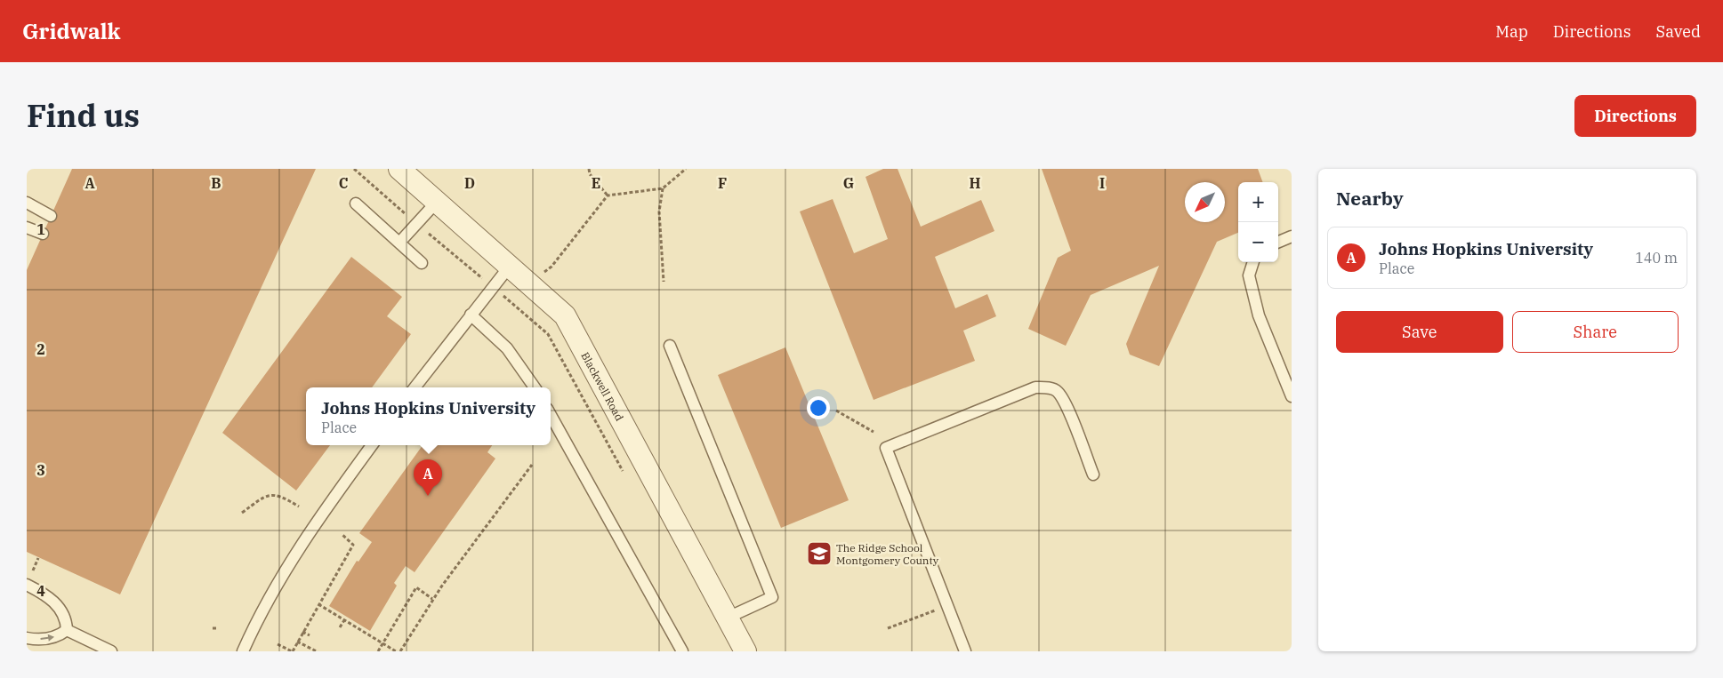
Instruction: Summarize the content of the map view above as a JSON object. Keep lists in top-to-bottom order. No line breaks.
{"streets":{"street":["Blackwell Road"]},"places":{"school or university":["The Ridge School Montgomery County"]},"north":"bottom left","page":{"header":"Gridwalk","nav":["Map","Directions","Saved"],"title":"Find us","buttons":["Directions",["Save","Share"]],"heading":"Nearby","map_buttons":["+","−"],"list":[{"mark":"A","name":"Johns Hopkins University","note":"Place","value":"140 m"}],"popup":["Johns Hopkins University","Place"],"pins":"A"},"grid":{"columns":["A","B","C","D","E","F","G","H","I"],"rows":["1","2","3","4"]}}
